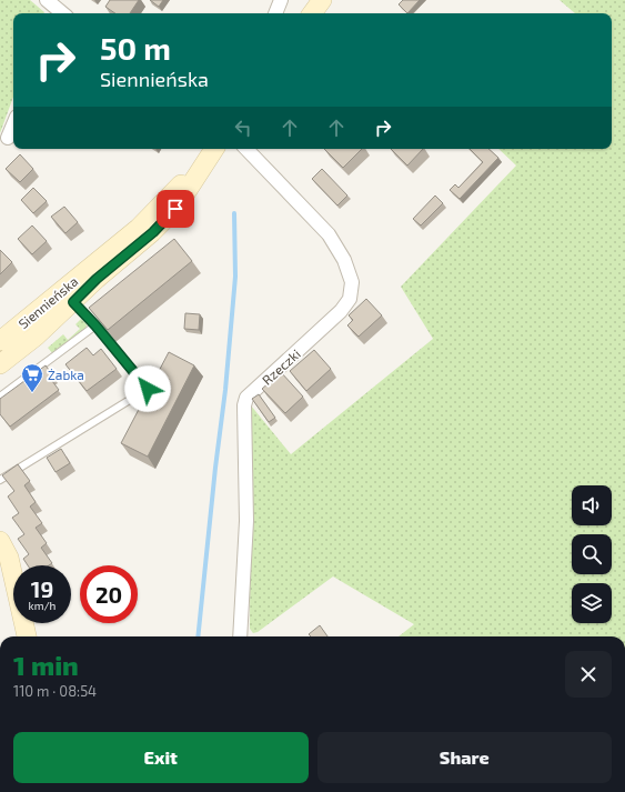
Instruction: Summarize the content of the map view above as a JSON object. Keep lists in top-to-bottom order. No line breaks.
{"streets":{"main road":["Siennieńska"],"street":["Rzeczki"]},"places":{"supermarket":["Żabka"]},"page":{"turn":["50 m","Siennieńska"],"speed":"19 km/h","limit":"20","heading":["1 min","110 m · 08:54"],"buttons":["Exit","Share"]}}
